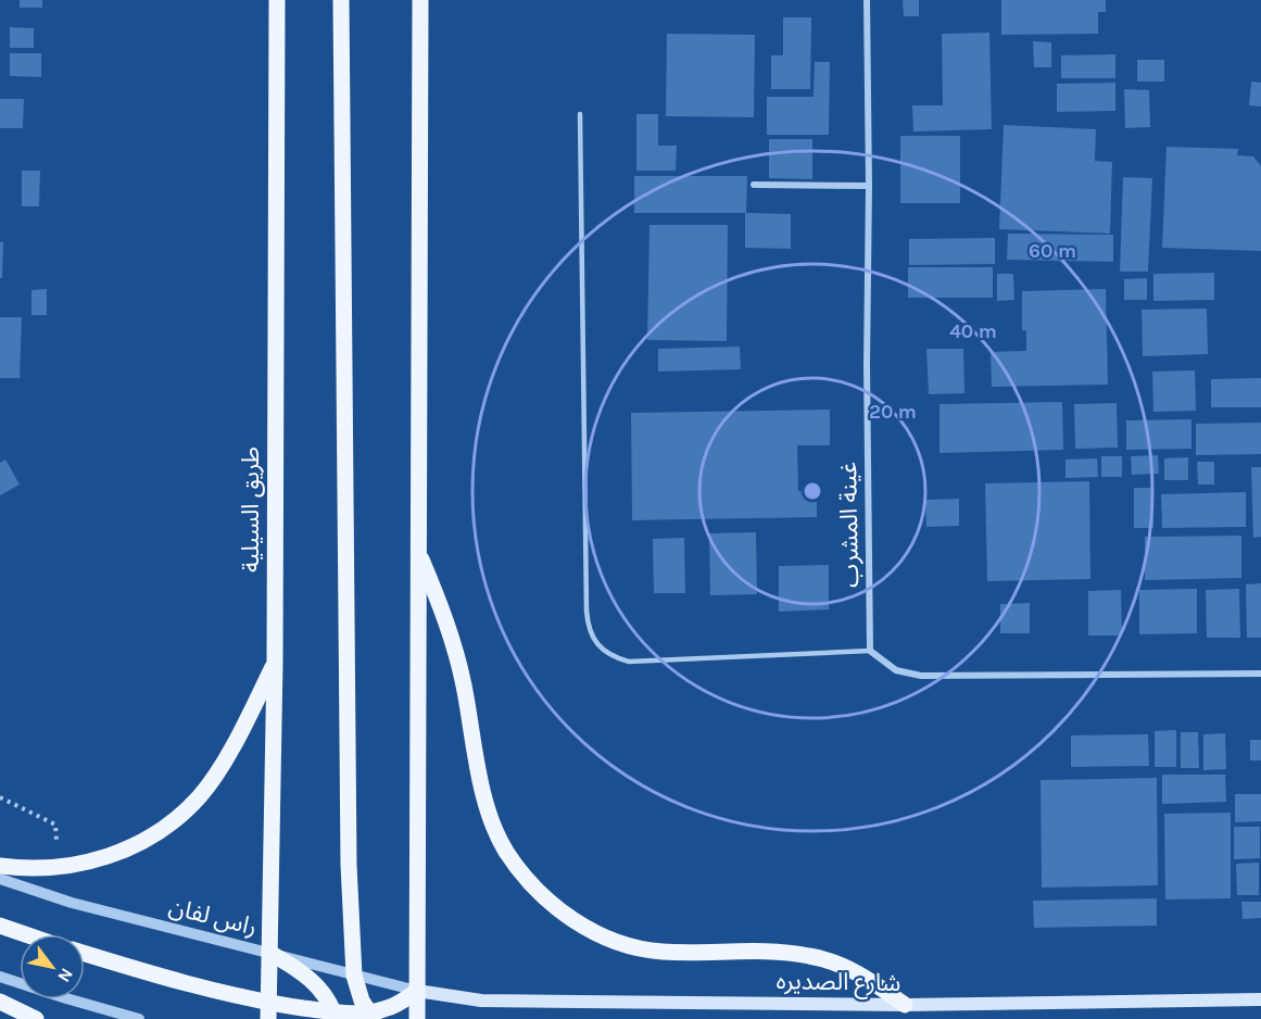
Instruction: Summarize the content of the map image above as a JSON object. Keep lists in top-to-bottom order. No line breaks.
{"streets":{"main road":["طريق السيلية","شارع الصديره"],"street":["غينة المشرب","راس لفان"]},"crossings":[["طريق السيلية","راس لفان"],["راس لفان","شارع الصديره"]],"north":"bottom right","rings":["60 m","40 m","20 m"]}
